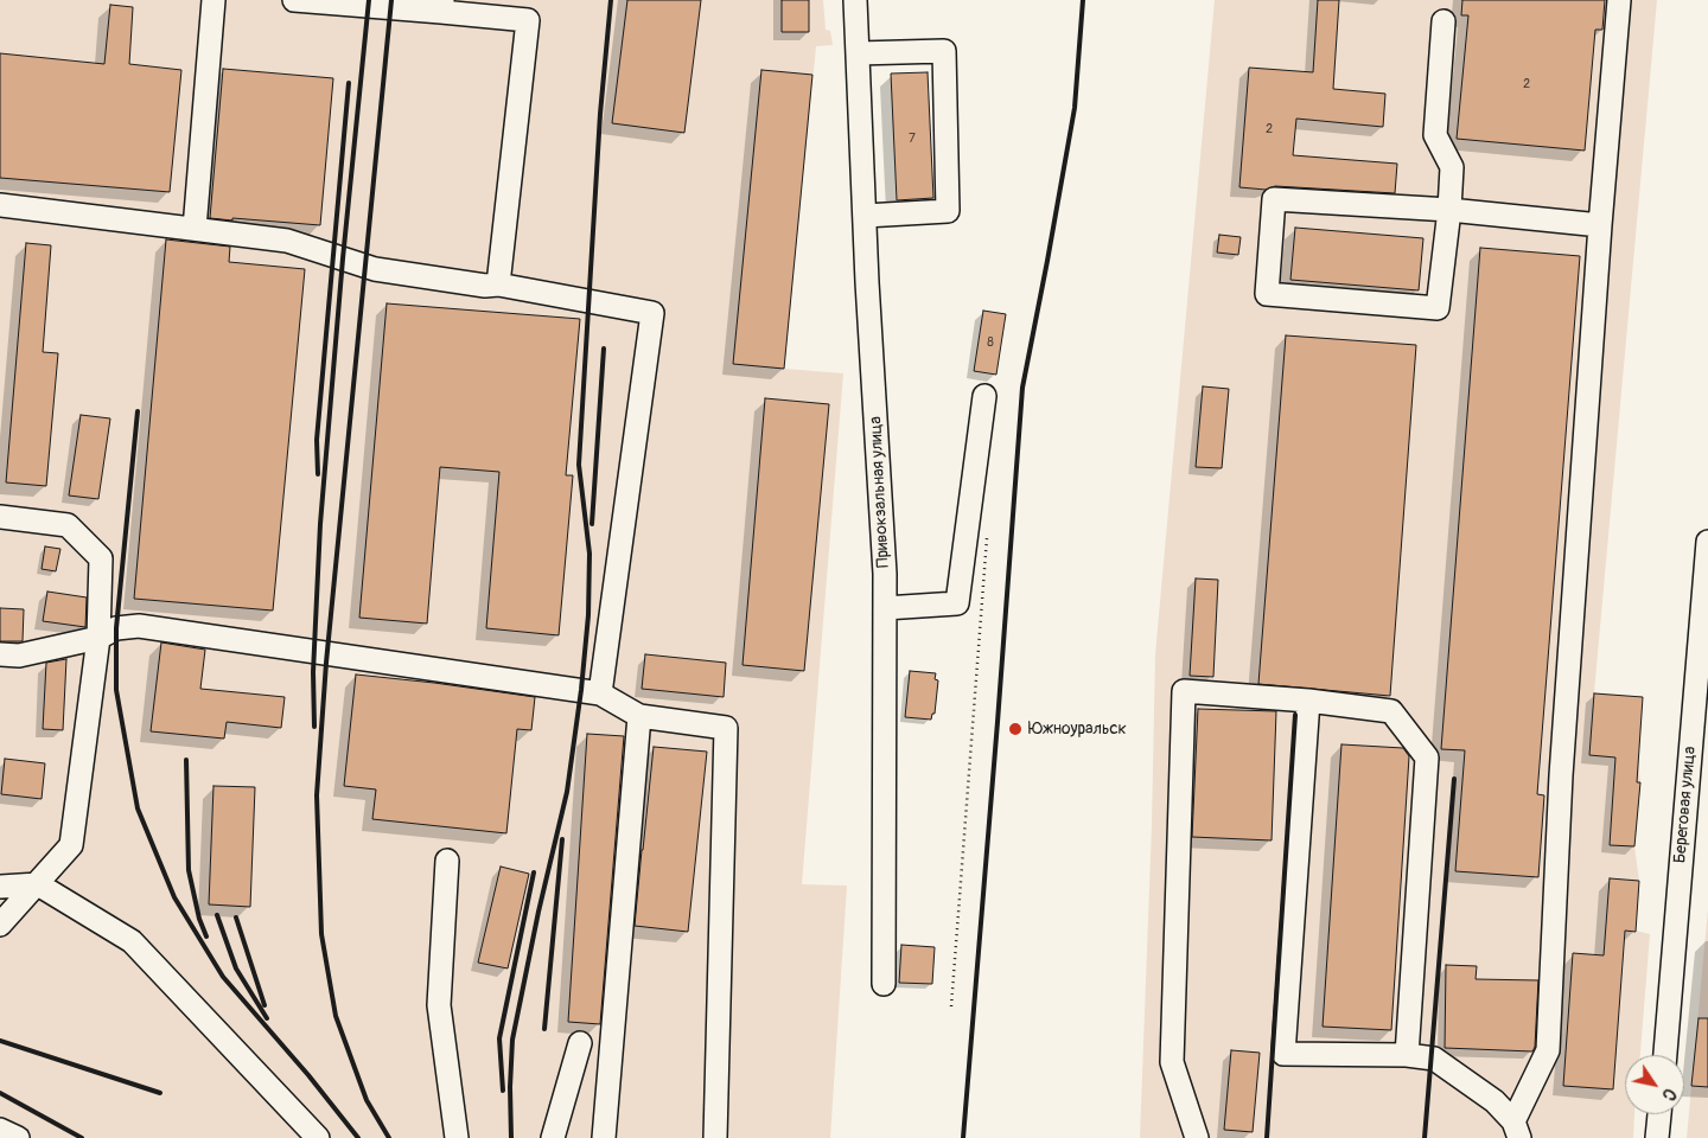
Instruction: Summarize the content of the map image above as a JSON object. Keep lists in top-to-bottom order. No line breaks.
{"streets":{"street":["Привокзальная улица","Береговая улица"]},"places":["Южноуральск"],"house_numbers":["2","2","7","8"],"north":"bottom right"}
